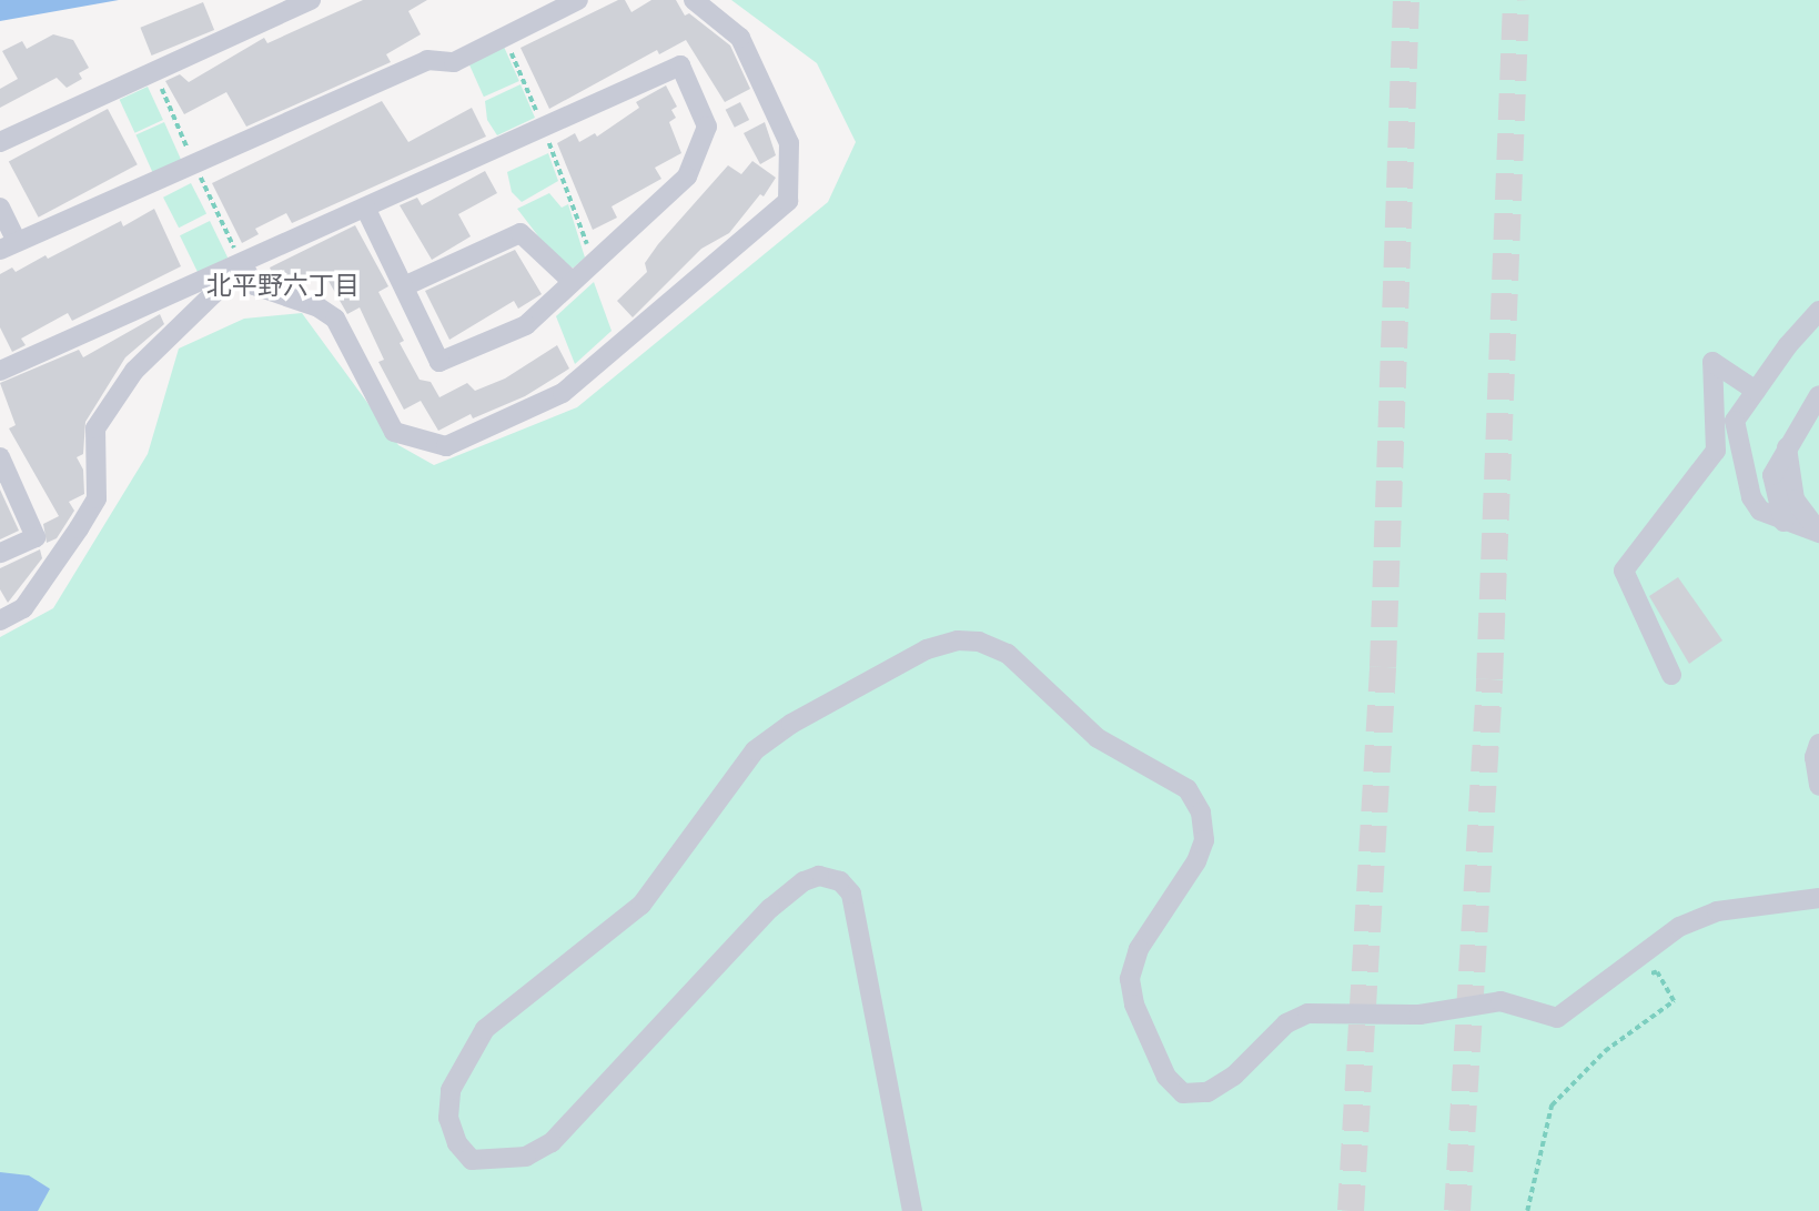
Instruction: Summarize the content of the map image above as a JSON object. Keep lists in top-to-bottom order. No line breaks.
{"districts":["北平野六丁目"]}
